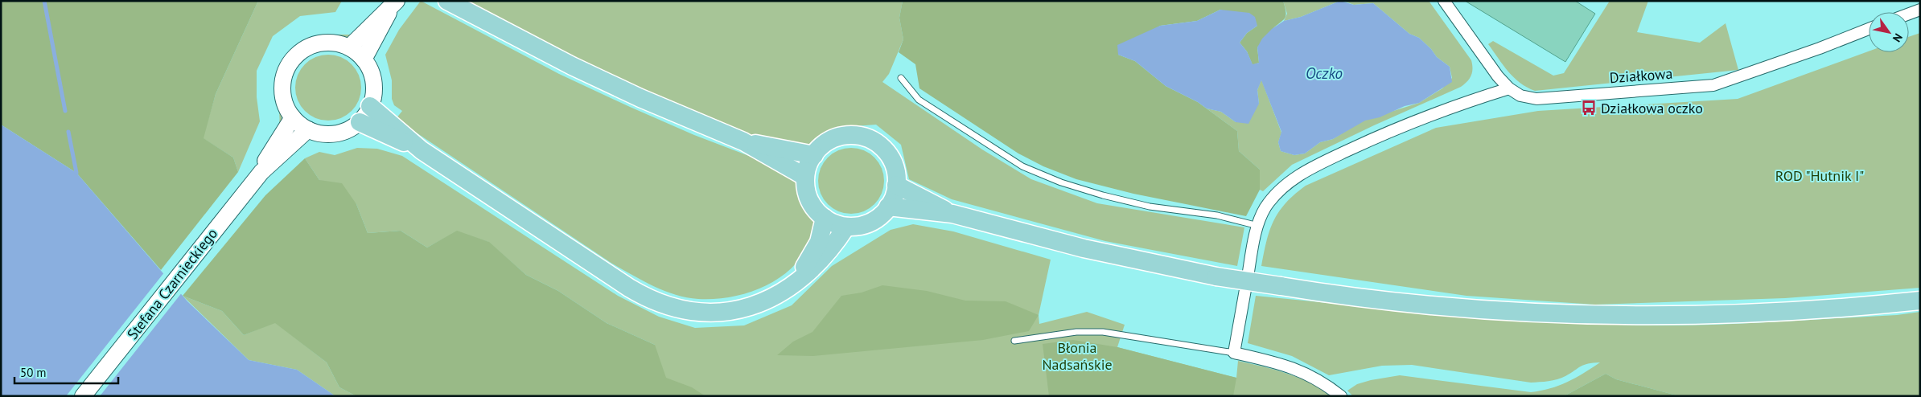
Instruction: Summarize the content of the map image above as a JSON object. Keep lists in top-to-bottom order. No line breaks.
{"streets":{"street":["Działkowa","Stefana Czarnieckiego"]},"water":["Oczko"],"parks":["ROD \"Hutnik I\"","Błonia Nadsańskie"],"places":{"bus stop":["Działkowa oczko"]},"scale_bar":"50 m","north":"bottom right"}
